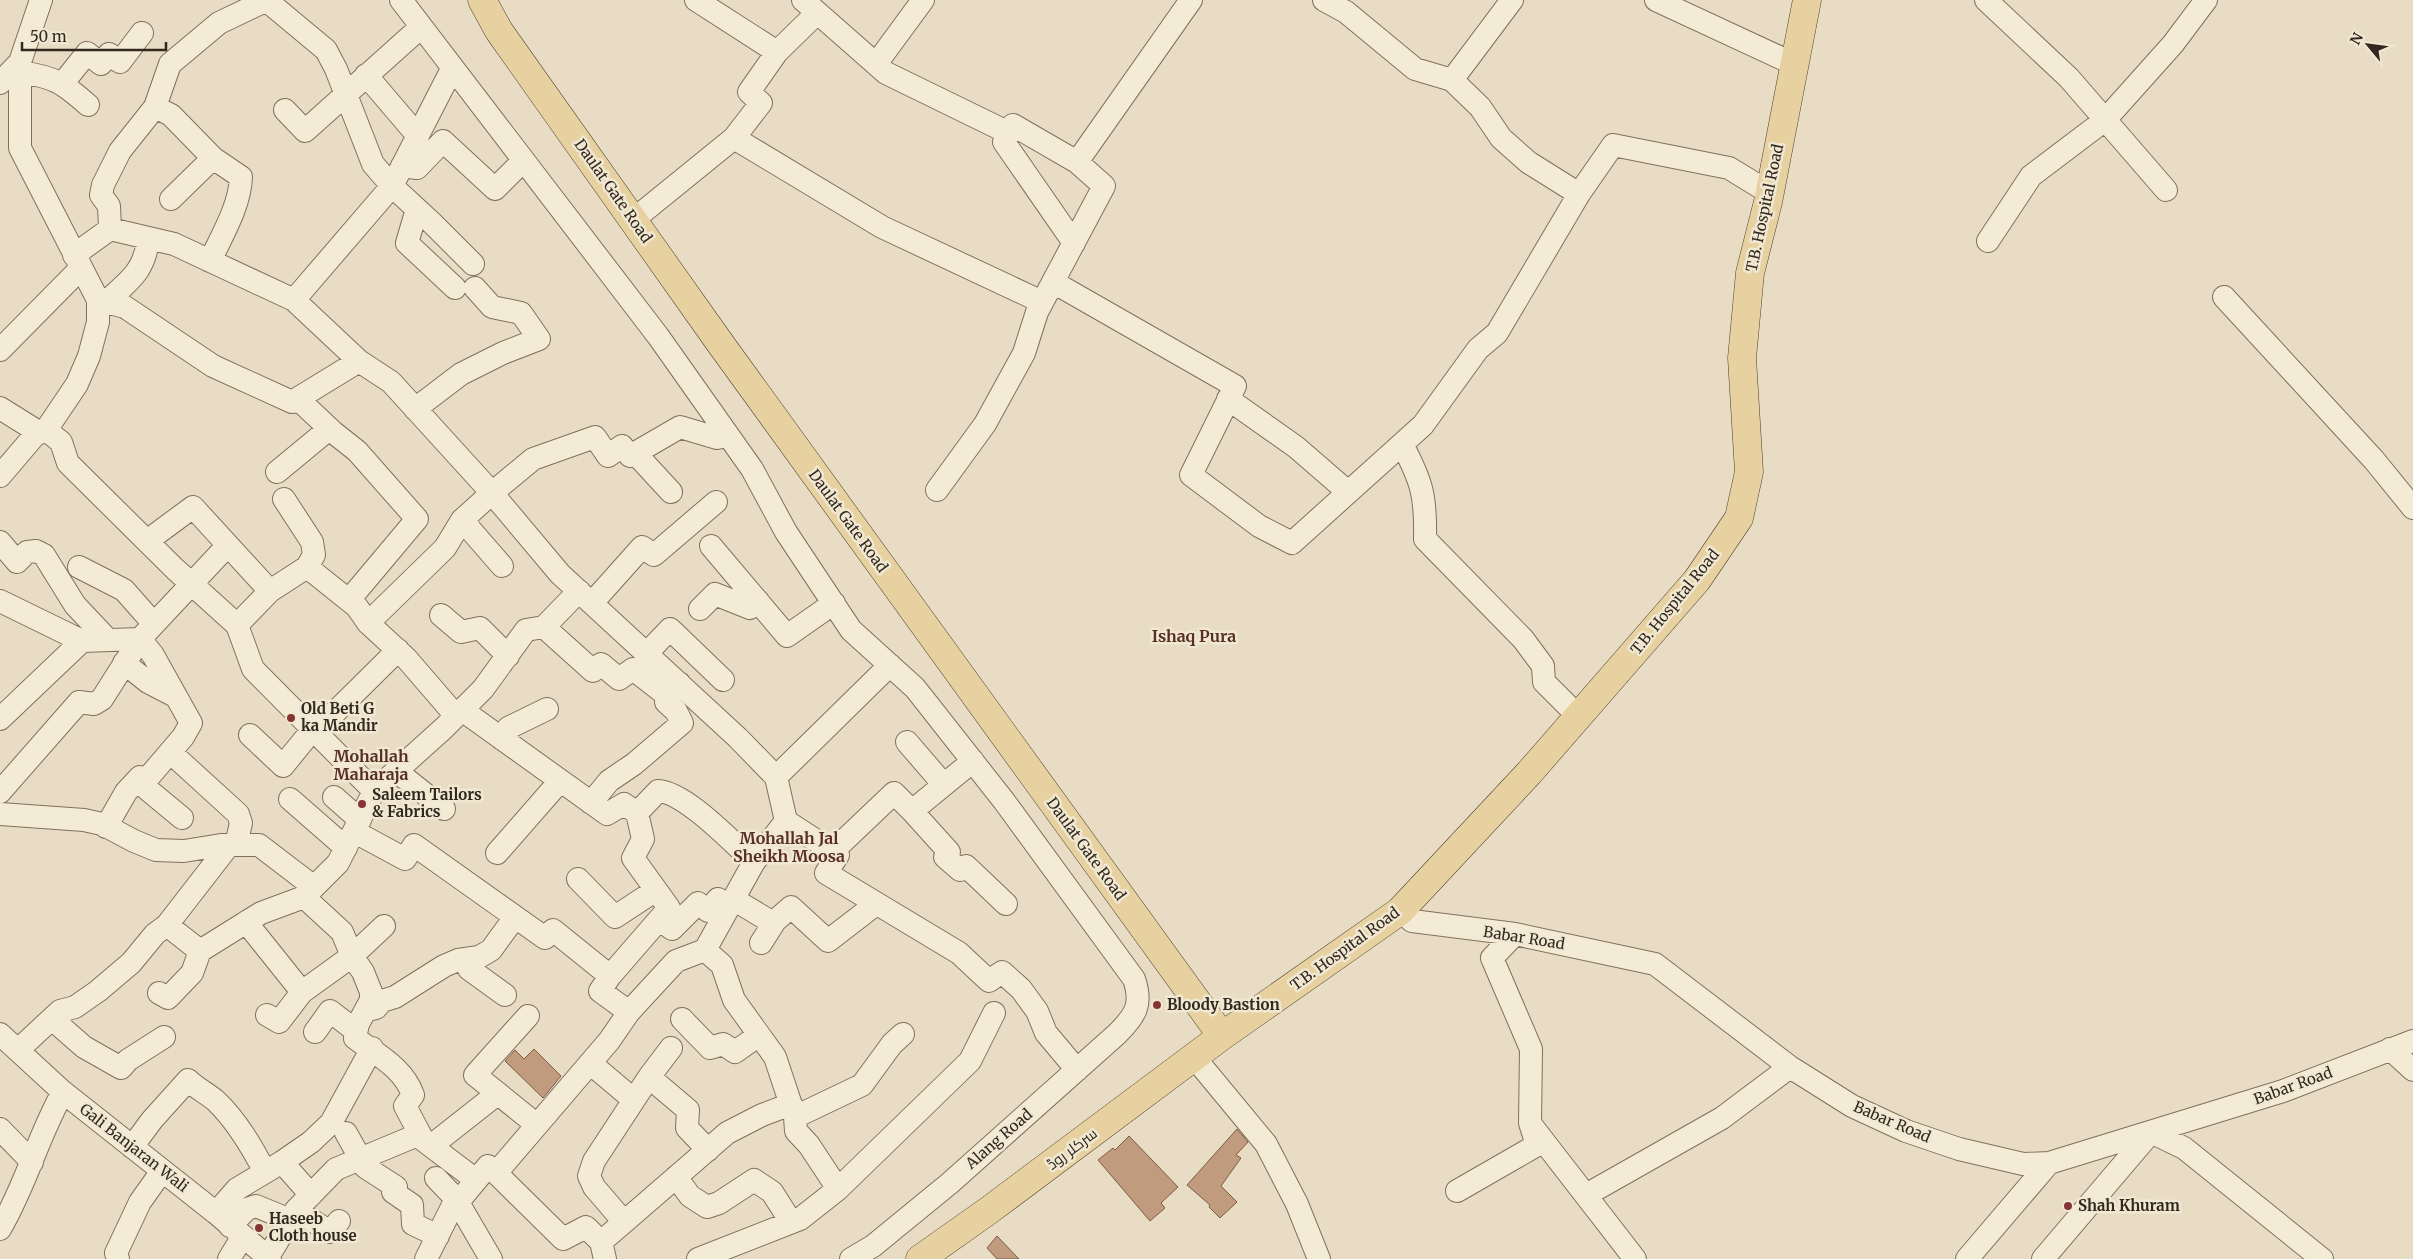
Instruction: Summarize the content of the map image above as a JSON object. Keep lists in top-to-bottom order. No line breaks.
{"streets":{"main road":["Daulat Gate Road","T.B. Hospital Road","سرکلر روڈ"],"street":["Babar Road","Alang Road","Gali Banjaran Wali"]},"crossings":[["Daulat Gate Road","T.B. Hospital Road"],["Daulat Gate Road","سرکلر روڈ"],["T.B. Hospital Road","Babar Road"],["T.B. Hospital Road","سرکلر روڈ"]],"districts":["Ishaq Pura","Mohallah Maharaja","Mohallah Jal Sheikh Moosa"],"places":["Old Beti G ka Mandir","Saleem Tailors & Fabrics","Bloody Bastion","Shah Khuram","Haseeb Cloth house"],"scale_bar":"50 m","north":"top left"}
